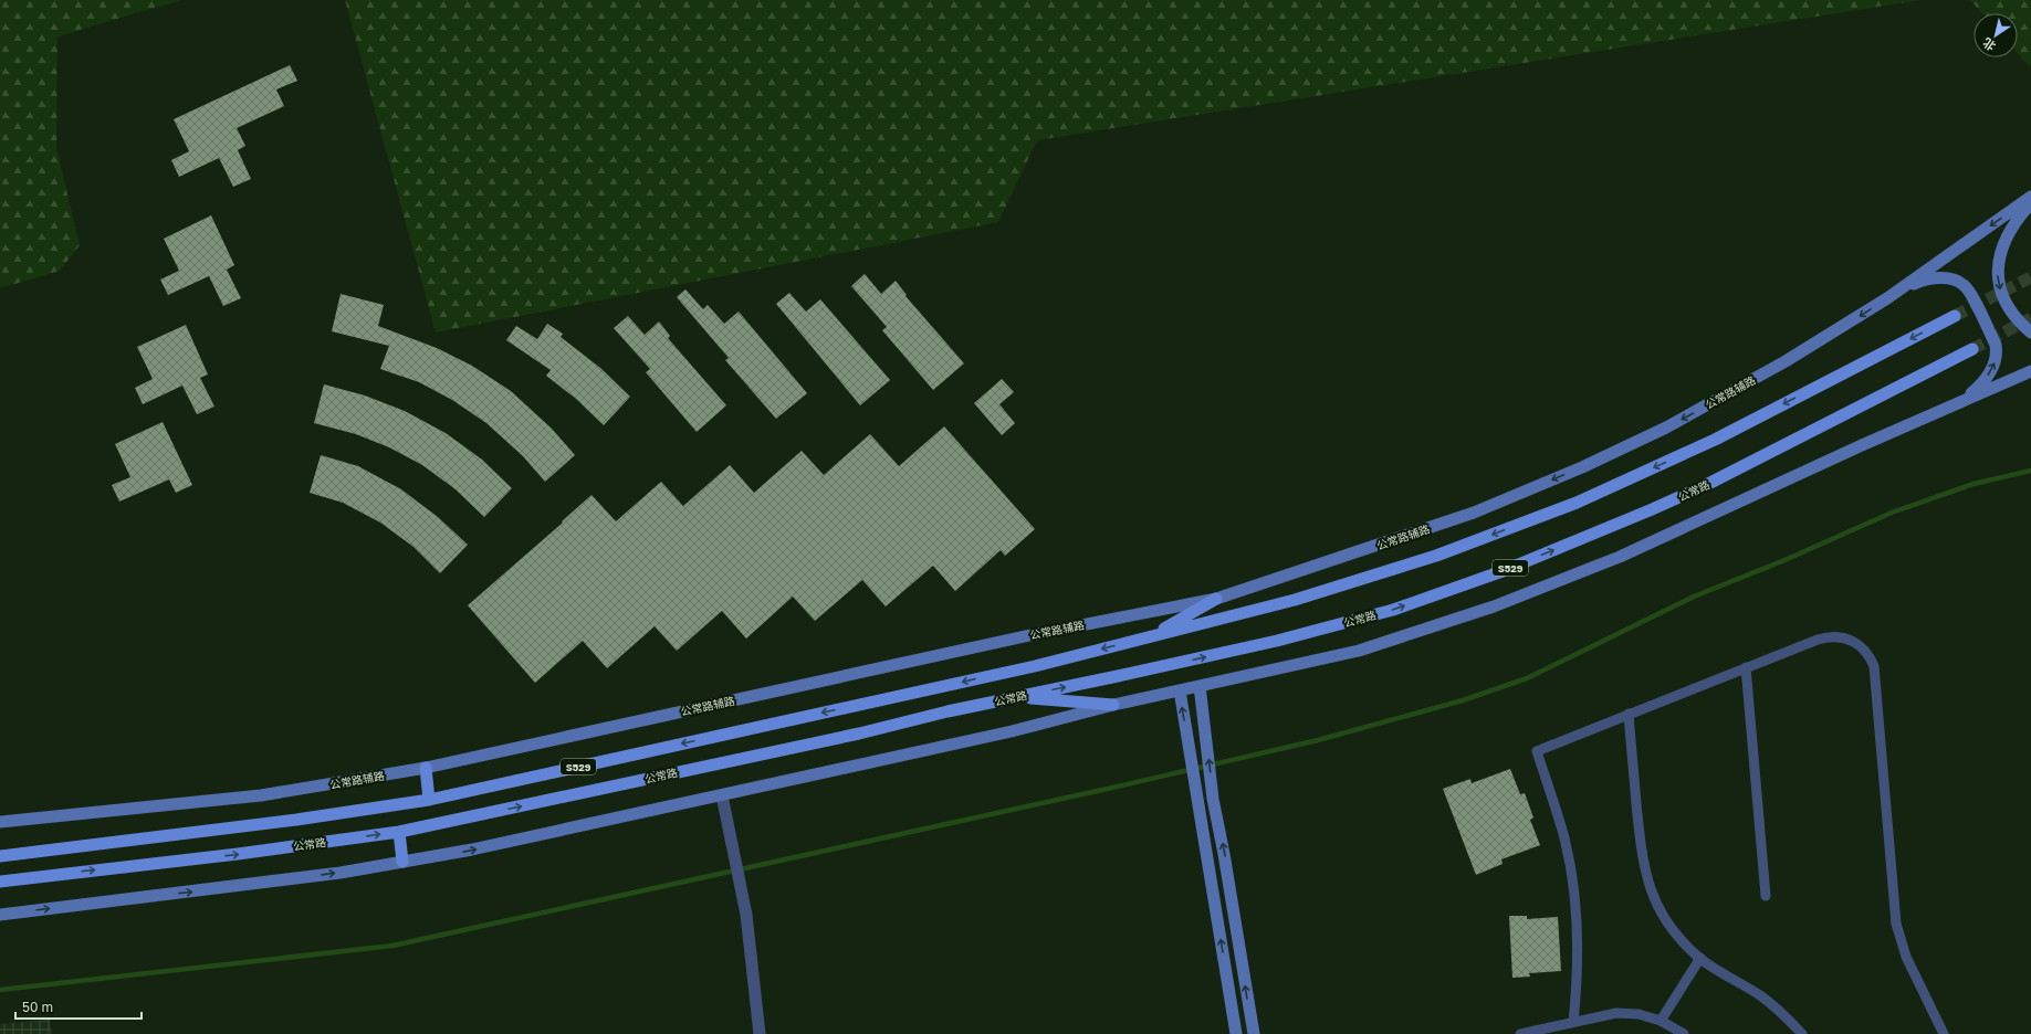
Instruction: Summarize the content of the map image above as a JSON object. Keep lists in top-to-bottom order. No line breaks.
{"streets":{"main road":["公常路辅路","公常路","S529"]},"scale_bar":"50 m","north":"bottom left"}
